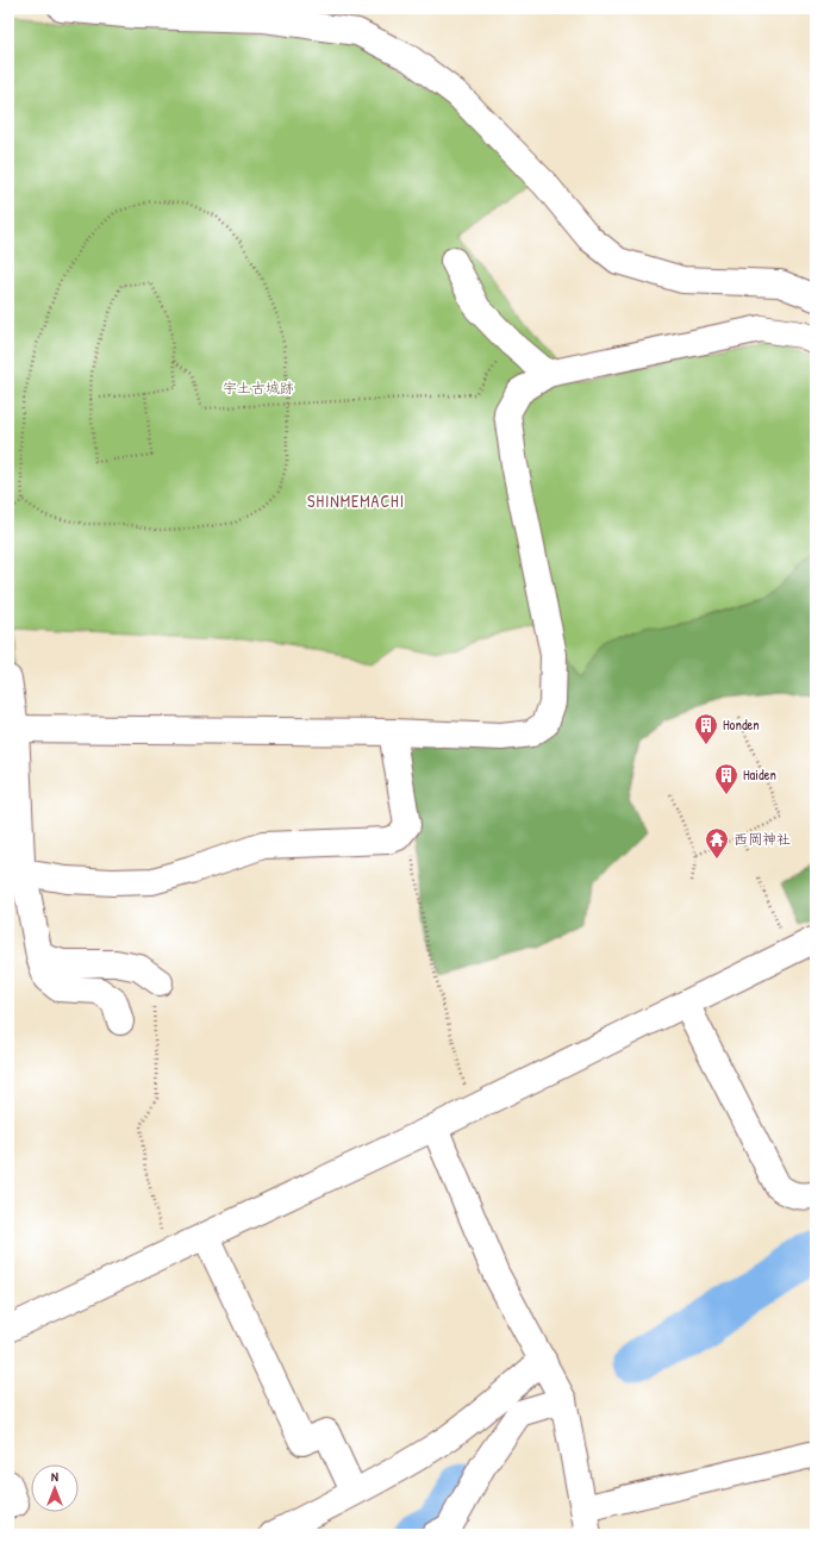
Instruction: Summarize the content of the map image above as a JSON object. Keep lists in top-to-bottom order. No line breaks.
{"districts":["SHINMEMACHI"],"parks":["宇土古城跡"],"places":{"building":["Honden","Haiden"],"temple":["西岡神社"]},"north":"top"}
